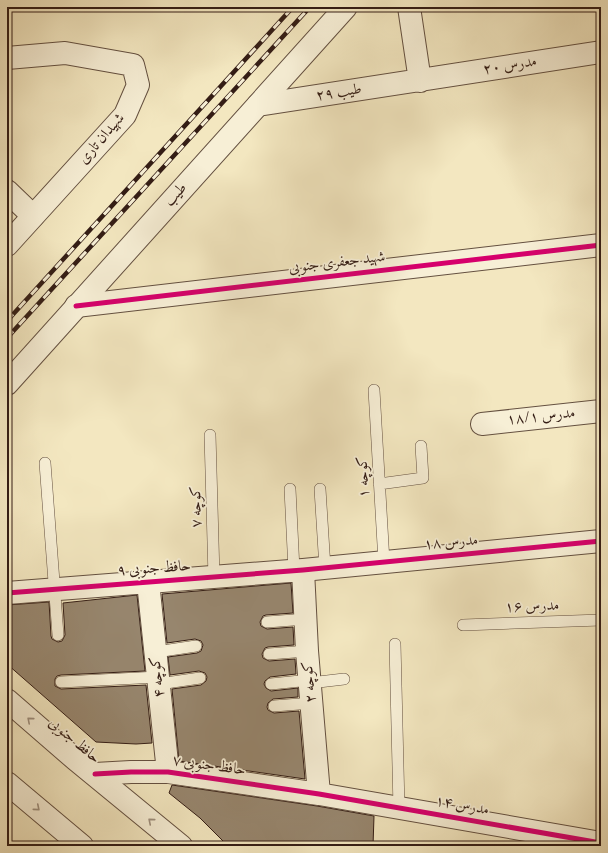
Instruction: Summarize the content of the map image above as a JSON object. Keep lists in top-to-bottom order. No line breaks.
{"streets":{"street":["مدرس ۲۰","طیب ۲۹","شهیدان تاری","طیب","شهید جعفری جنوبی","مدرس ۱۸/۱","مدرس ۱۸","حافظ جنوبی ۹","کوچه ۴","کوچه ۲","حافظ جنوبی","حافظ جنوبی ۷","مدرس ۱۴"],"lane":["کوچه ۱","کوچه ۷","مدرس ۱۶"]},"crossings":[["مدرس ۲۰","طیب ۲۹"],["طیب ۲۹","طیب"],["طیب","شهید جعفری جنوبی"],["کوچه ۱","مدرس ۱۸"],["کوچه ۷","حافظ جنوبی ۹"],["مدرس ۱۸","حافظ جنوبی ۹"],["مدرس ۱۸","کوچه ۲"],["حافظ جنوبی ۹","کوچه ۴"],["حافظ جنوبی ۹","کوچه ۲"],["کوچه ۴","حافظ جنوبی ۷"],["کوچه ۲","حافظ جنوبی ۷"],["کوچه ۲","مدرس ۱۴"],["حافظ جنوبی","حافظ جنوبی ۷"],["حافظ جنوبی ۷","مدرس ۱۴"]]}
